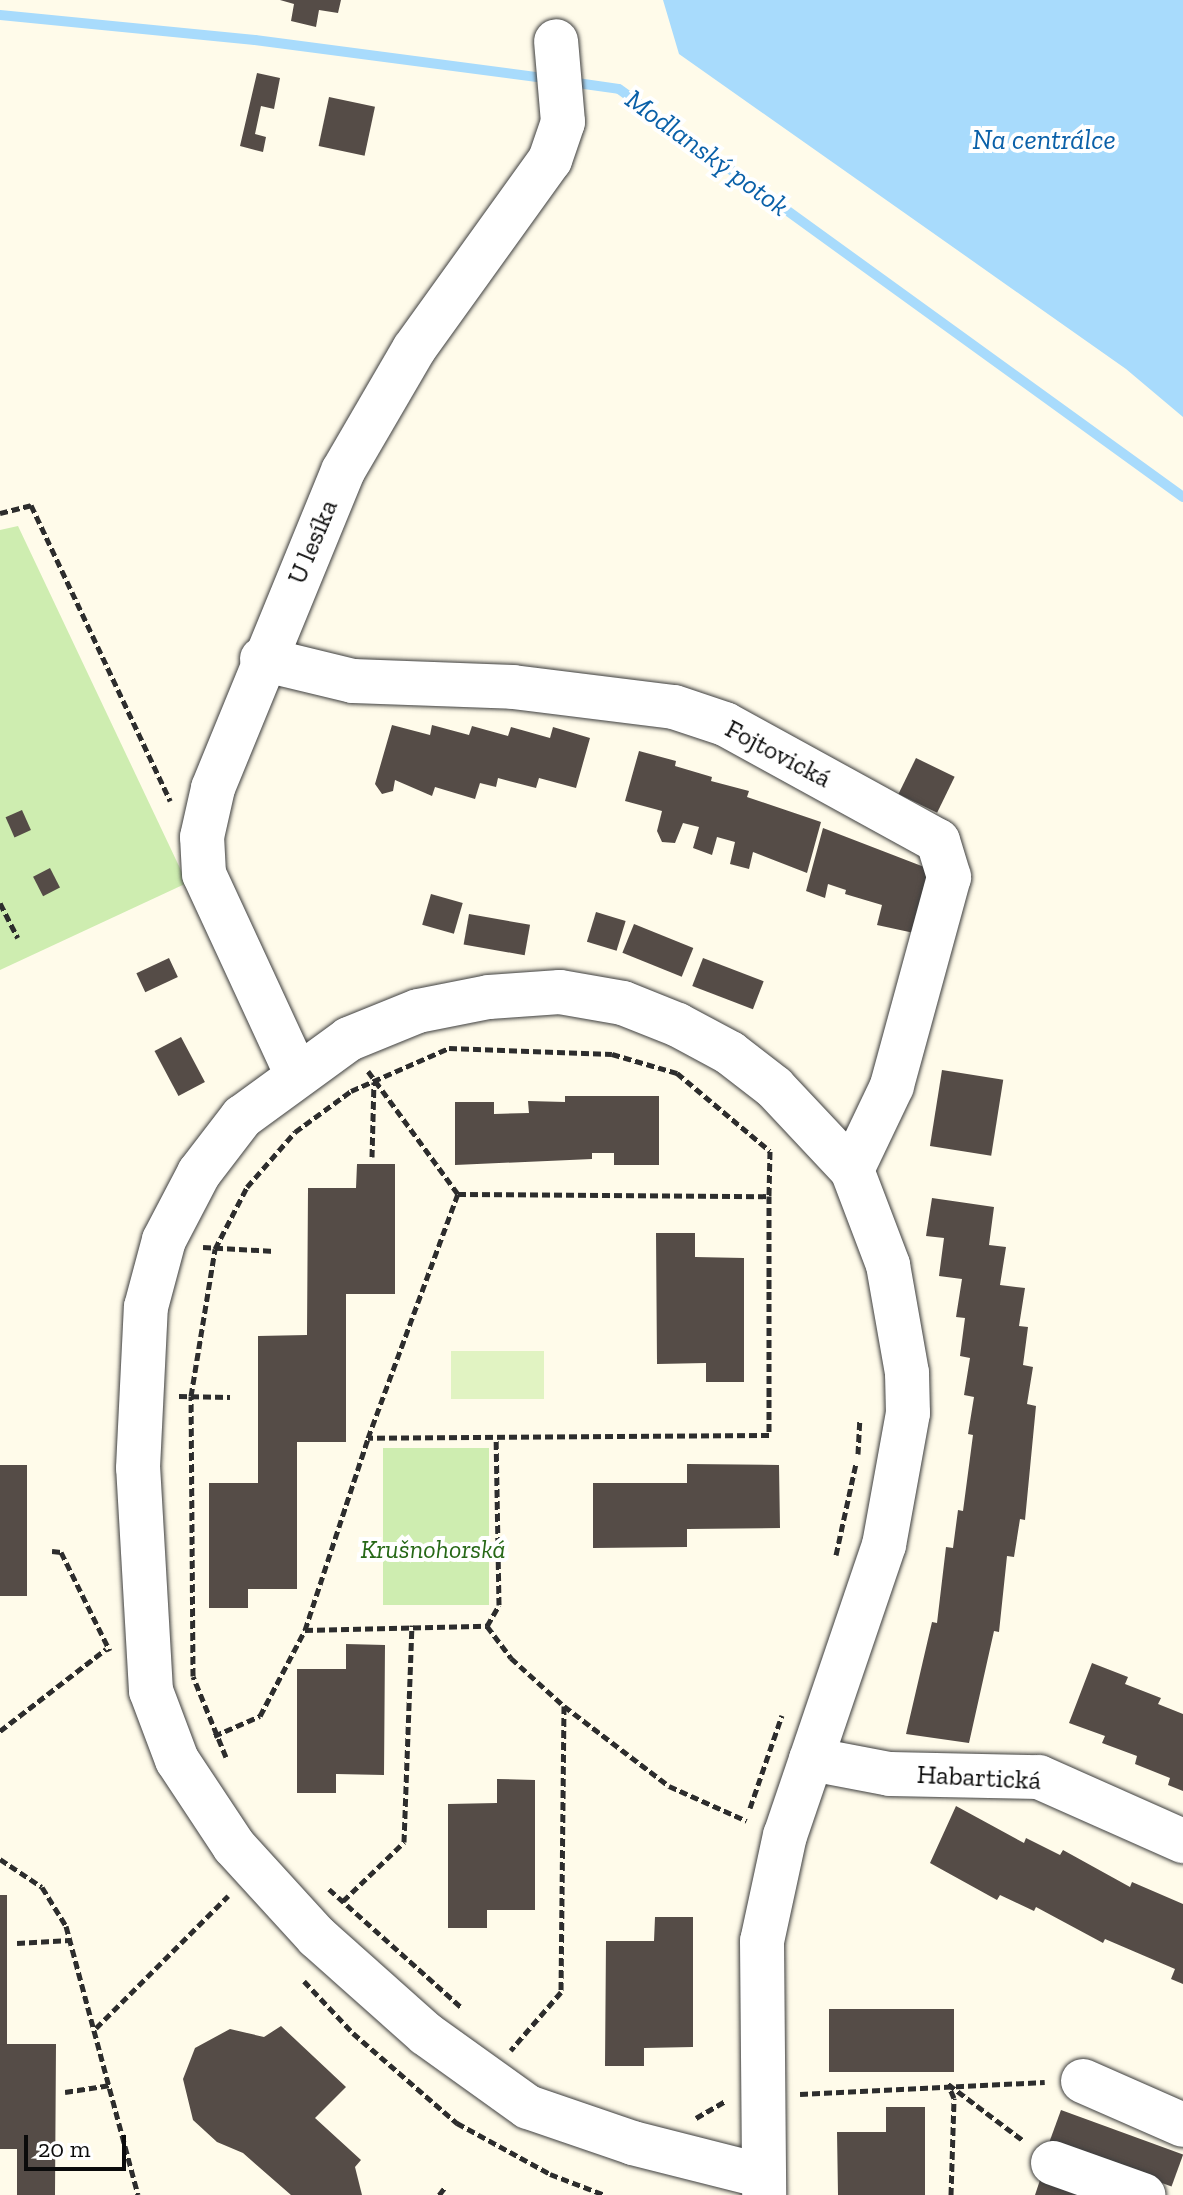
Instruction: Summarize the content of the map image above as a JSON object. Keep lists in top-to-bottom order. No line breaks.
{"streets":{"street":["U lesíka","Fojtovická","Habartická"]},"crossings":[["U lesíka","Fojtovická"]],"water":["Na centrálce","Modlanský potok"],"parks":["Krušnohorská"],"scale_bar":"20 m"}
